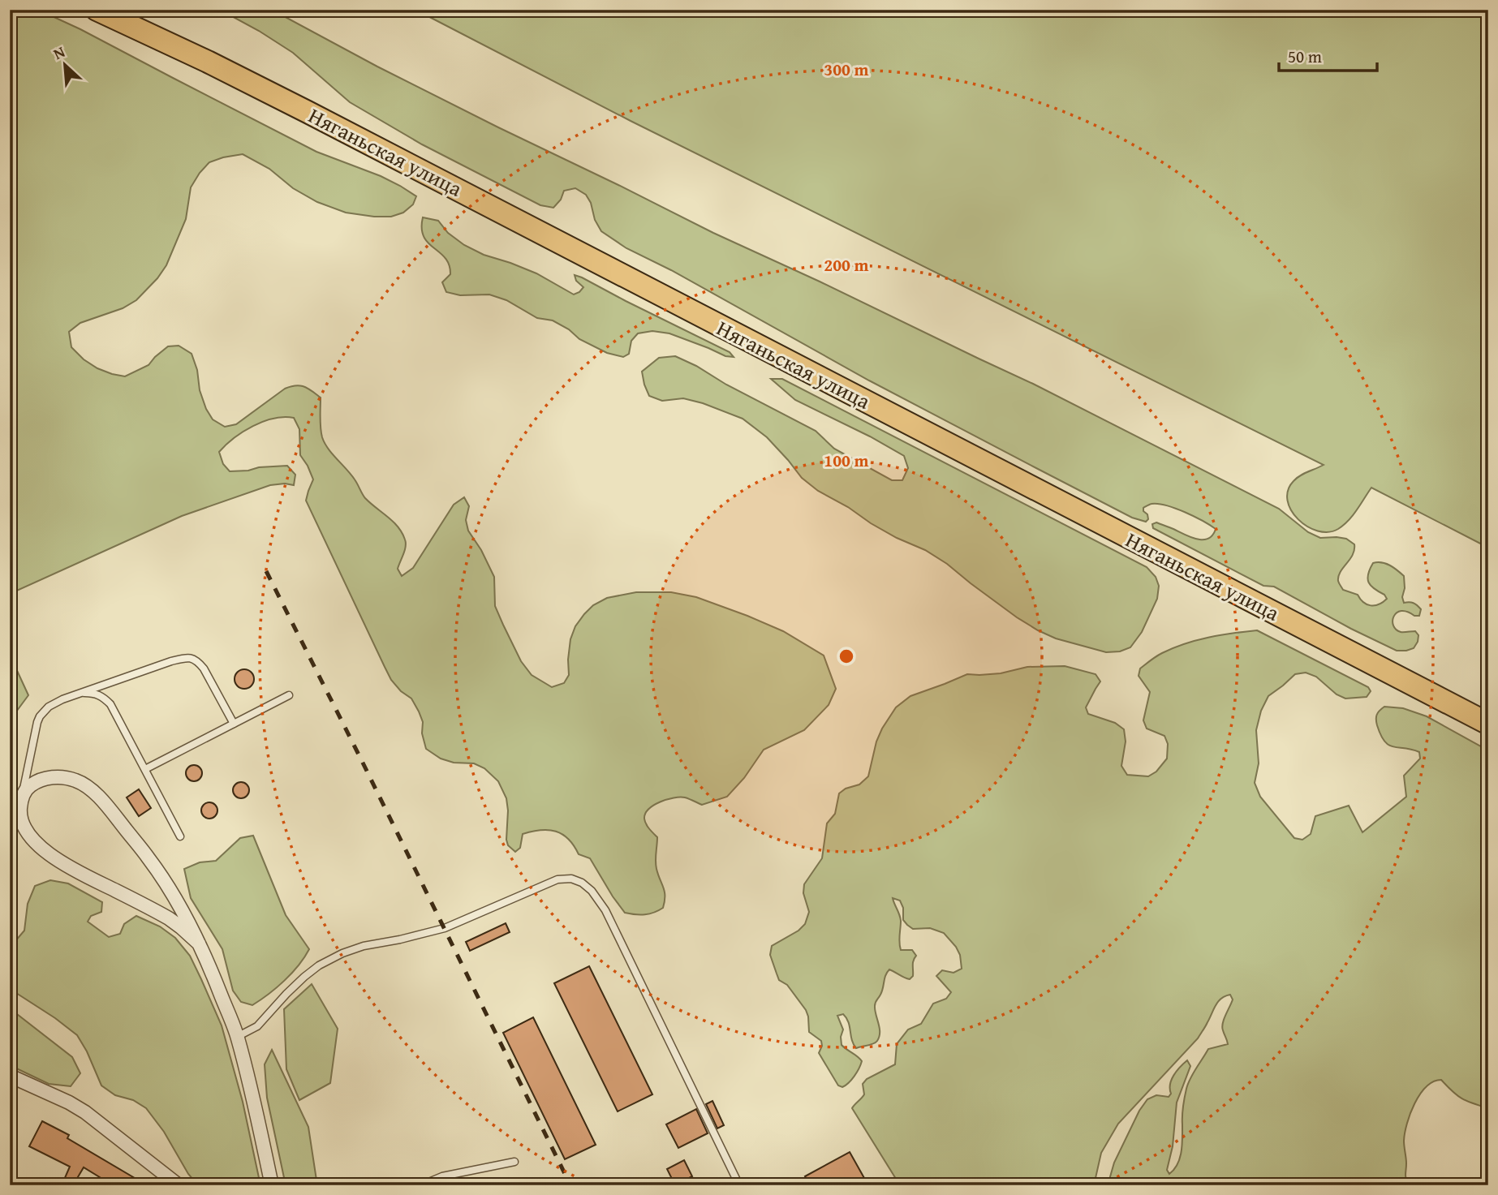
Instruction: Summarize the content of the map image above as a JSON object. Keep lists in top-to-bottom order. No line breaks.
{"streets":{"highway":["Няганьская улица"]},"scale_bar":"50 m","north":"top left","rings":["300 m","200 m","100 m"]}
